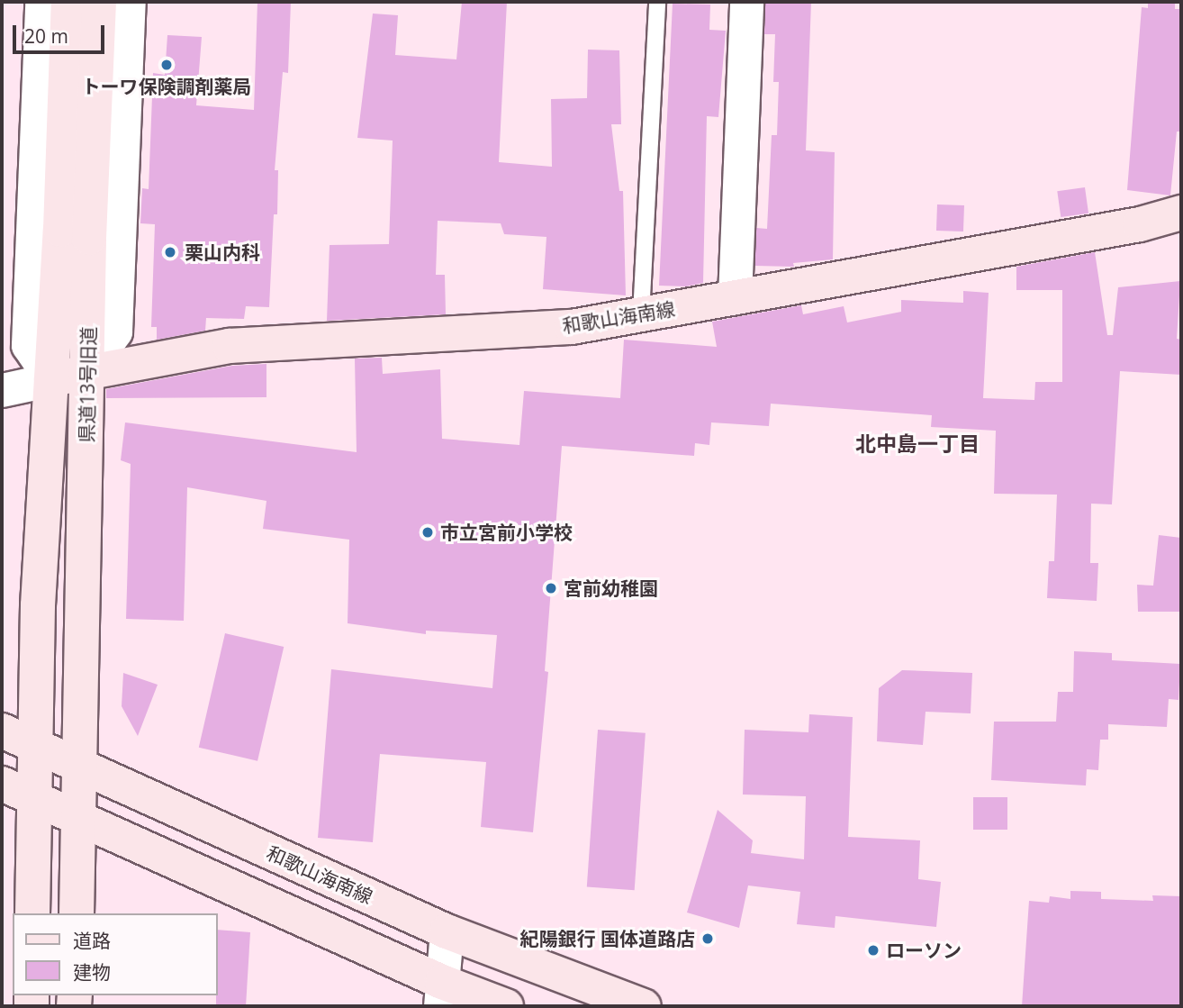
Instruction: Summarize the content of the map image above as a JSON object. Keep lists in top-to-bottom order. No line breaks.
{"streets":{"main road":["和歌山海南線","県道13号旧道"]},"crossings":[["和歌山海南線","県道13号旧道"]],"districts":["北中島一丁目"],"places":["トーワ保険調剤薬局","栗山内科","市立宮前小学校","宮前幼稚園","紀陽銀行 国体道路店","ローソン"],"legend":["道路","建物"],"scale_bar":"20 m"}
